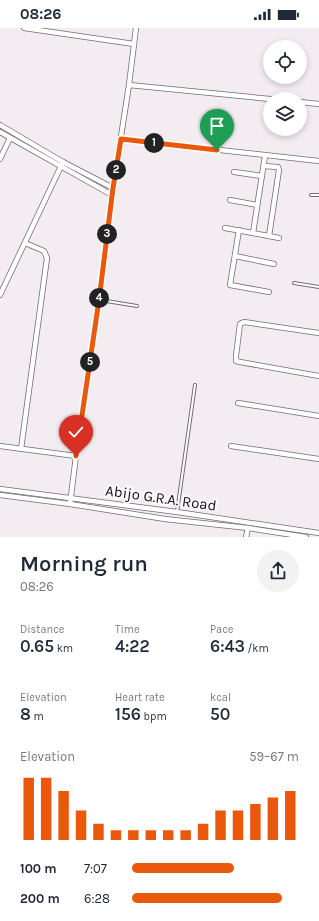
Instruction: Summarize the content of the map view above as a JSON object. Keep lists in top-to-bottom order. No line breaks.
{"streets":{"street":["Abijo G.R.A. Road"]},"page":{"status":"08:26","pins":["1","2","3","4","5"],"heading":["Morning run","08:26"],"stats":[["Distance","0.65 km"],["Time","4:22"],["Pace","6:43 /km"],["Elevation","8 m"],["Heart rate","156 bpm"],["kcal","50"]],"chart":["Elevation","59–67 m"],"list":[{"name":"100 m","note":"7:07"},{"name":"200 m","note":"6:28"}]}}
